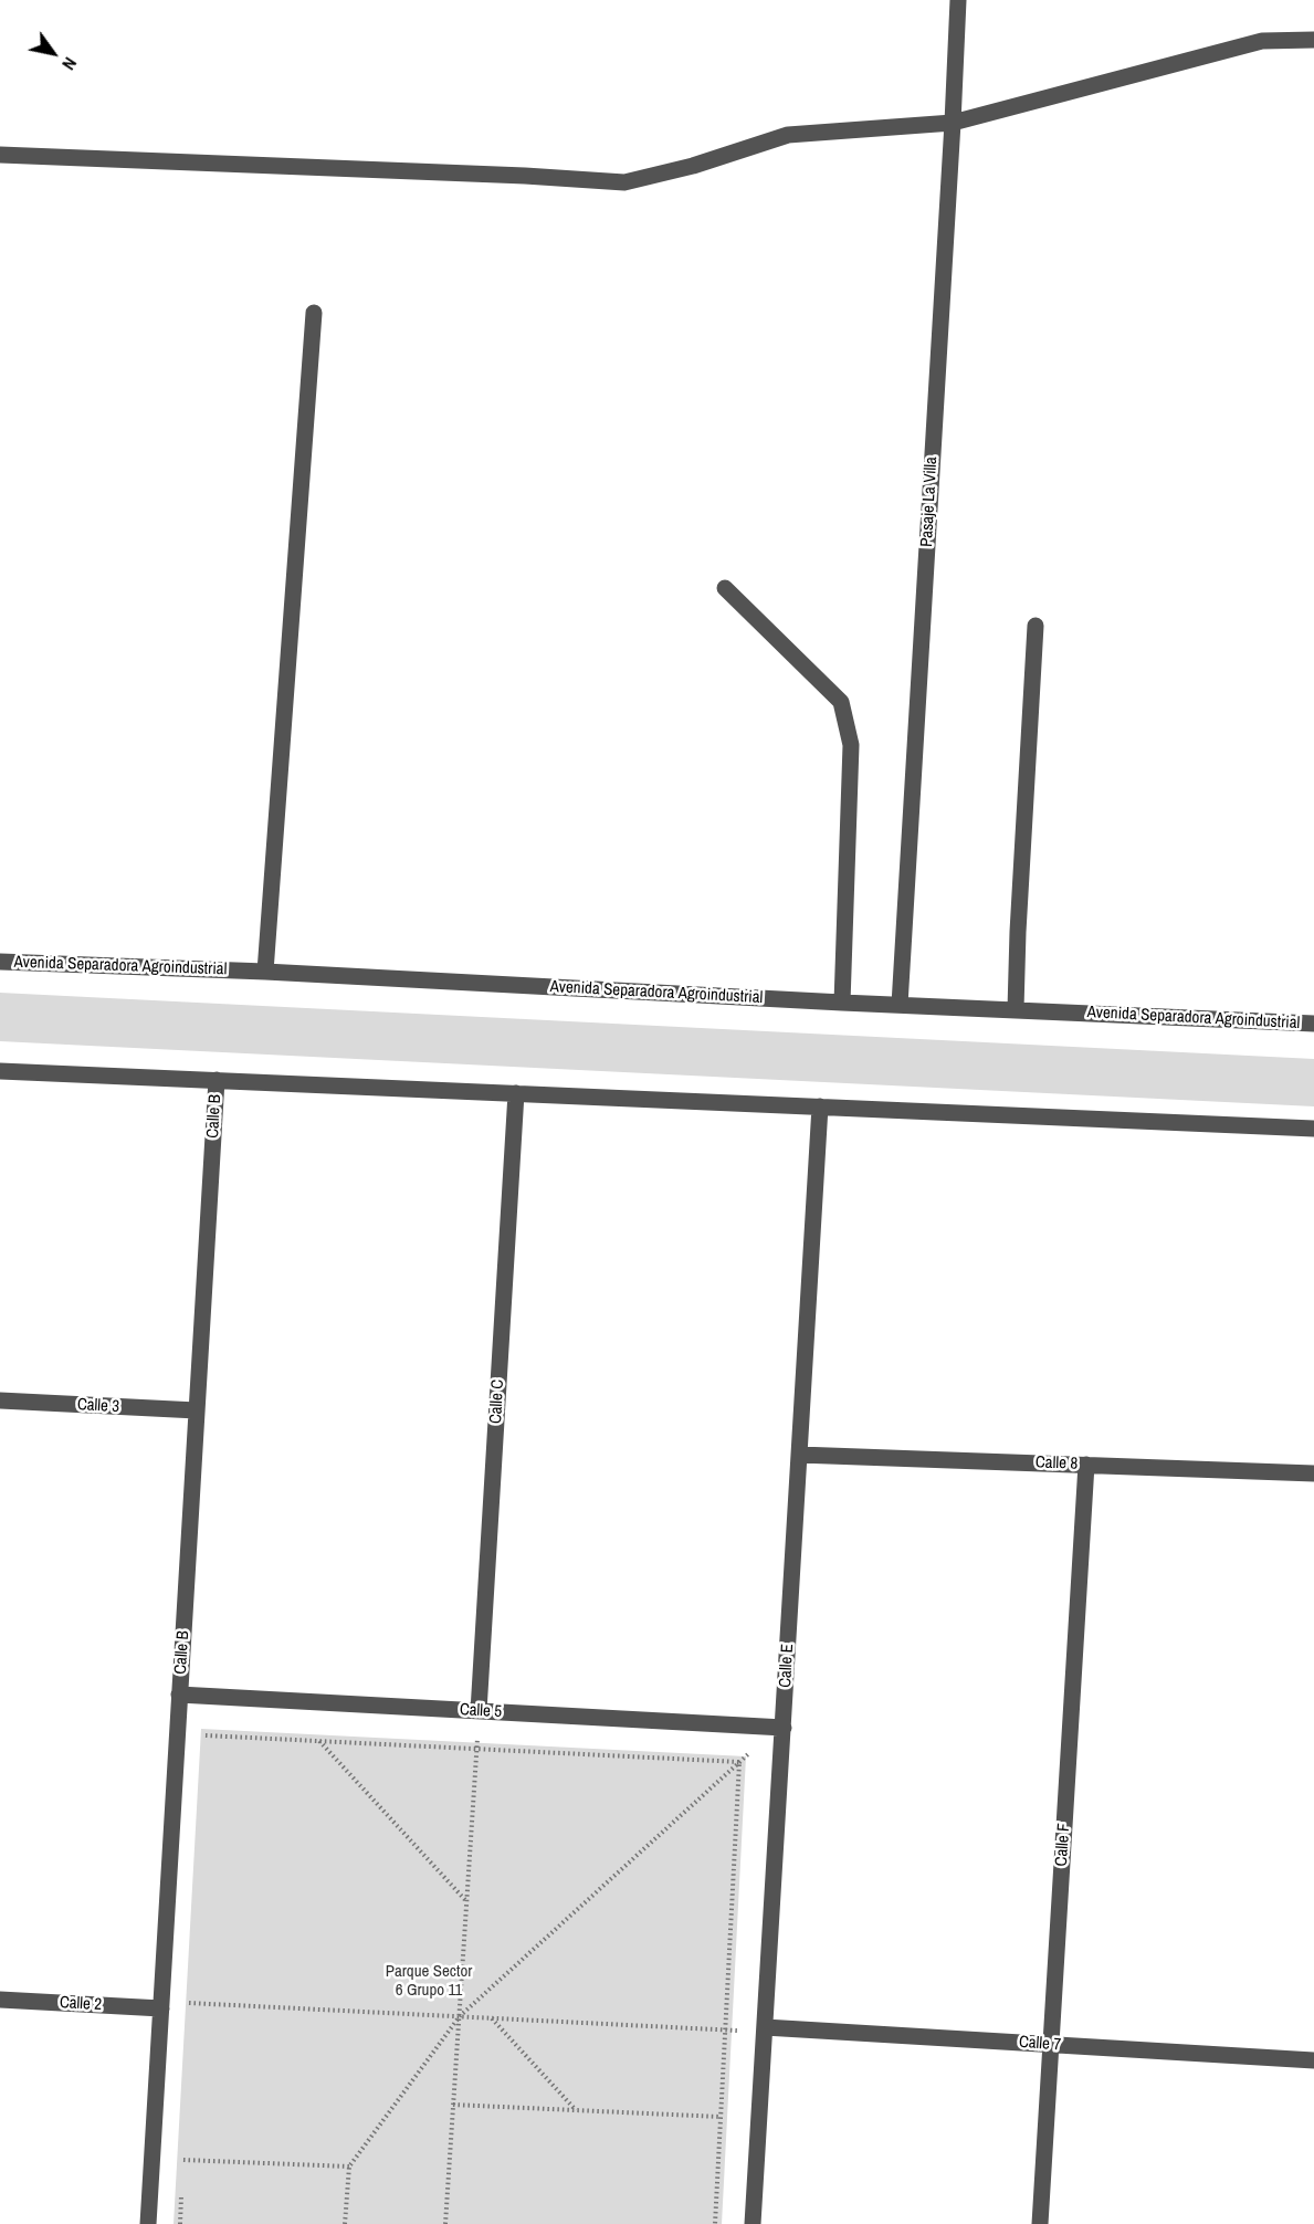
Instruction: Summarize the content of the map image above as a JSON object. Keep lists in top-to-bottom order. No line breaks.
{"streets":{"street":["Pasaje La Villa","Avenida Separadora Agroindustrial","Calle B","Calle C","Calle 3","Calle 8","Calle E","Calle 5","Calle F","Calle 2","Calle 7"]},"crossings":[["Pasaje La Villa","Avenida Separadora Agroindustrial"],["Calle B","Calle 3"],["Calle B","Calle 5"],["Calle B","Calle 2"],["Calle C","Calle 5"],["Calle 8","Calle E"],["Calle 8","Calle F"],["Calle E","Calle 5"],["Calle E","Calle 7"],["Calle F","Calle 7"]],"parks":["Parque Sector 6 Grupo 11"],"north":"bottom right"}
